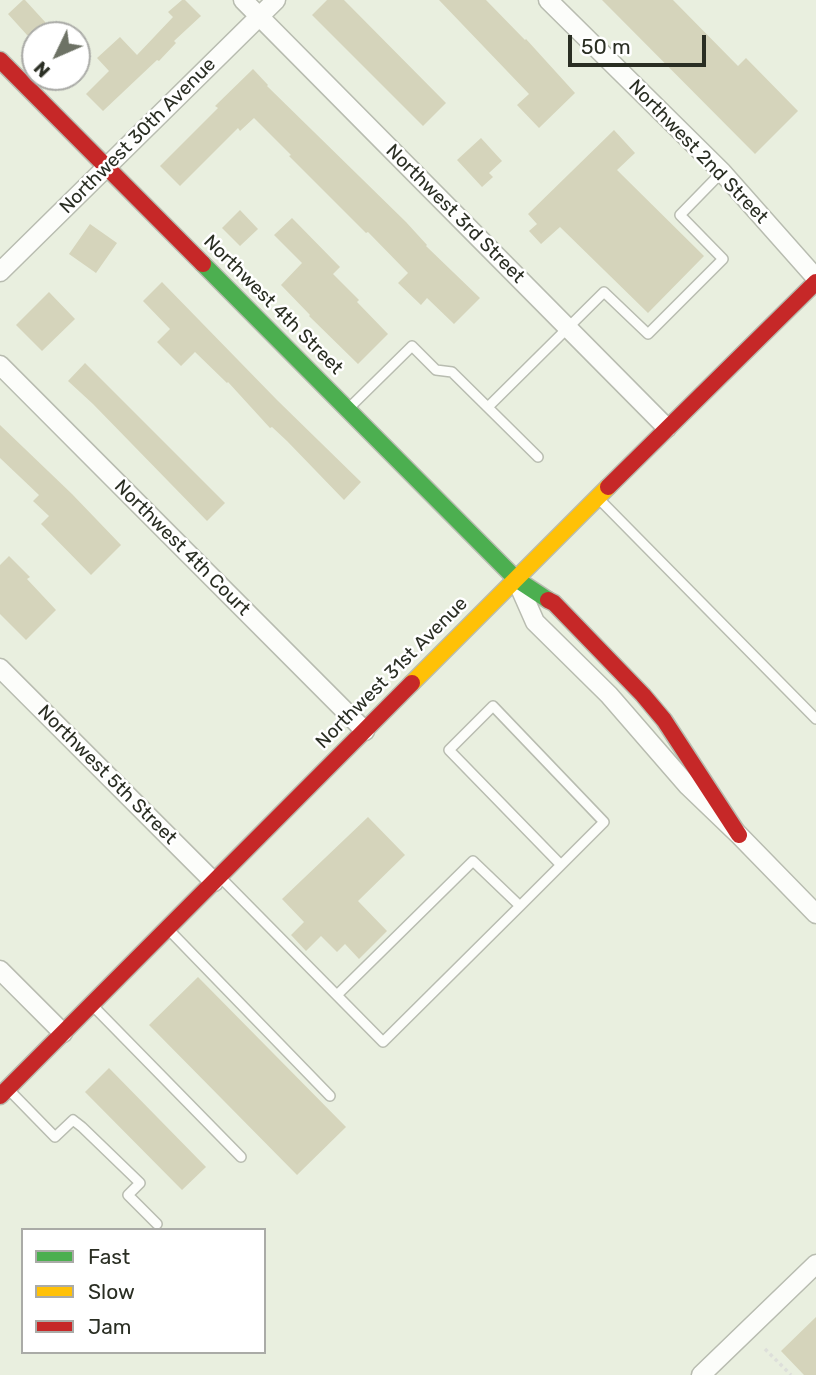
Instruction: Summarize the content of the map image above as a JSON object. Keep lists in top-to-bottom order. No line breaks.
{"streets":{"main road":["Northwest 4th Street","Northwest 31st Avenue"],"street":["Northwest 30th Avenue","Northwest 2nd Street","Northwest 3rd Street","Northwest 4th Court","Northwest 5th Street"]},"crossings":[["Northwest 30th Avenue","Northwest 3rd Street"],["Northwest 30th Avenue","Northwest 4th Street"],["Northwest 2nd Street","Northwest 31st Avenue"],["Northwest 3rd Street","Northwest 31st Avenue"],["Northwest 4th Street","Northwest 31st Avenue"],["Northwest 4th Court","Northwest 31st Avenue"],["Northwest 31st Avenue","Northwest 5th Street"]],"legend":["Fast","Slow","Jam"],"scale_bar":"50 m","north":"bottom left"}
